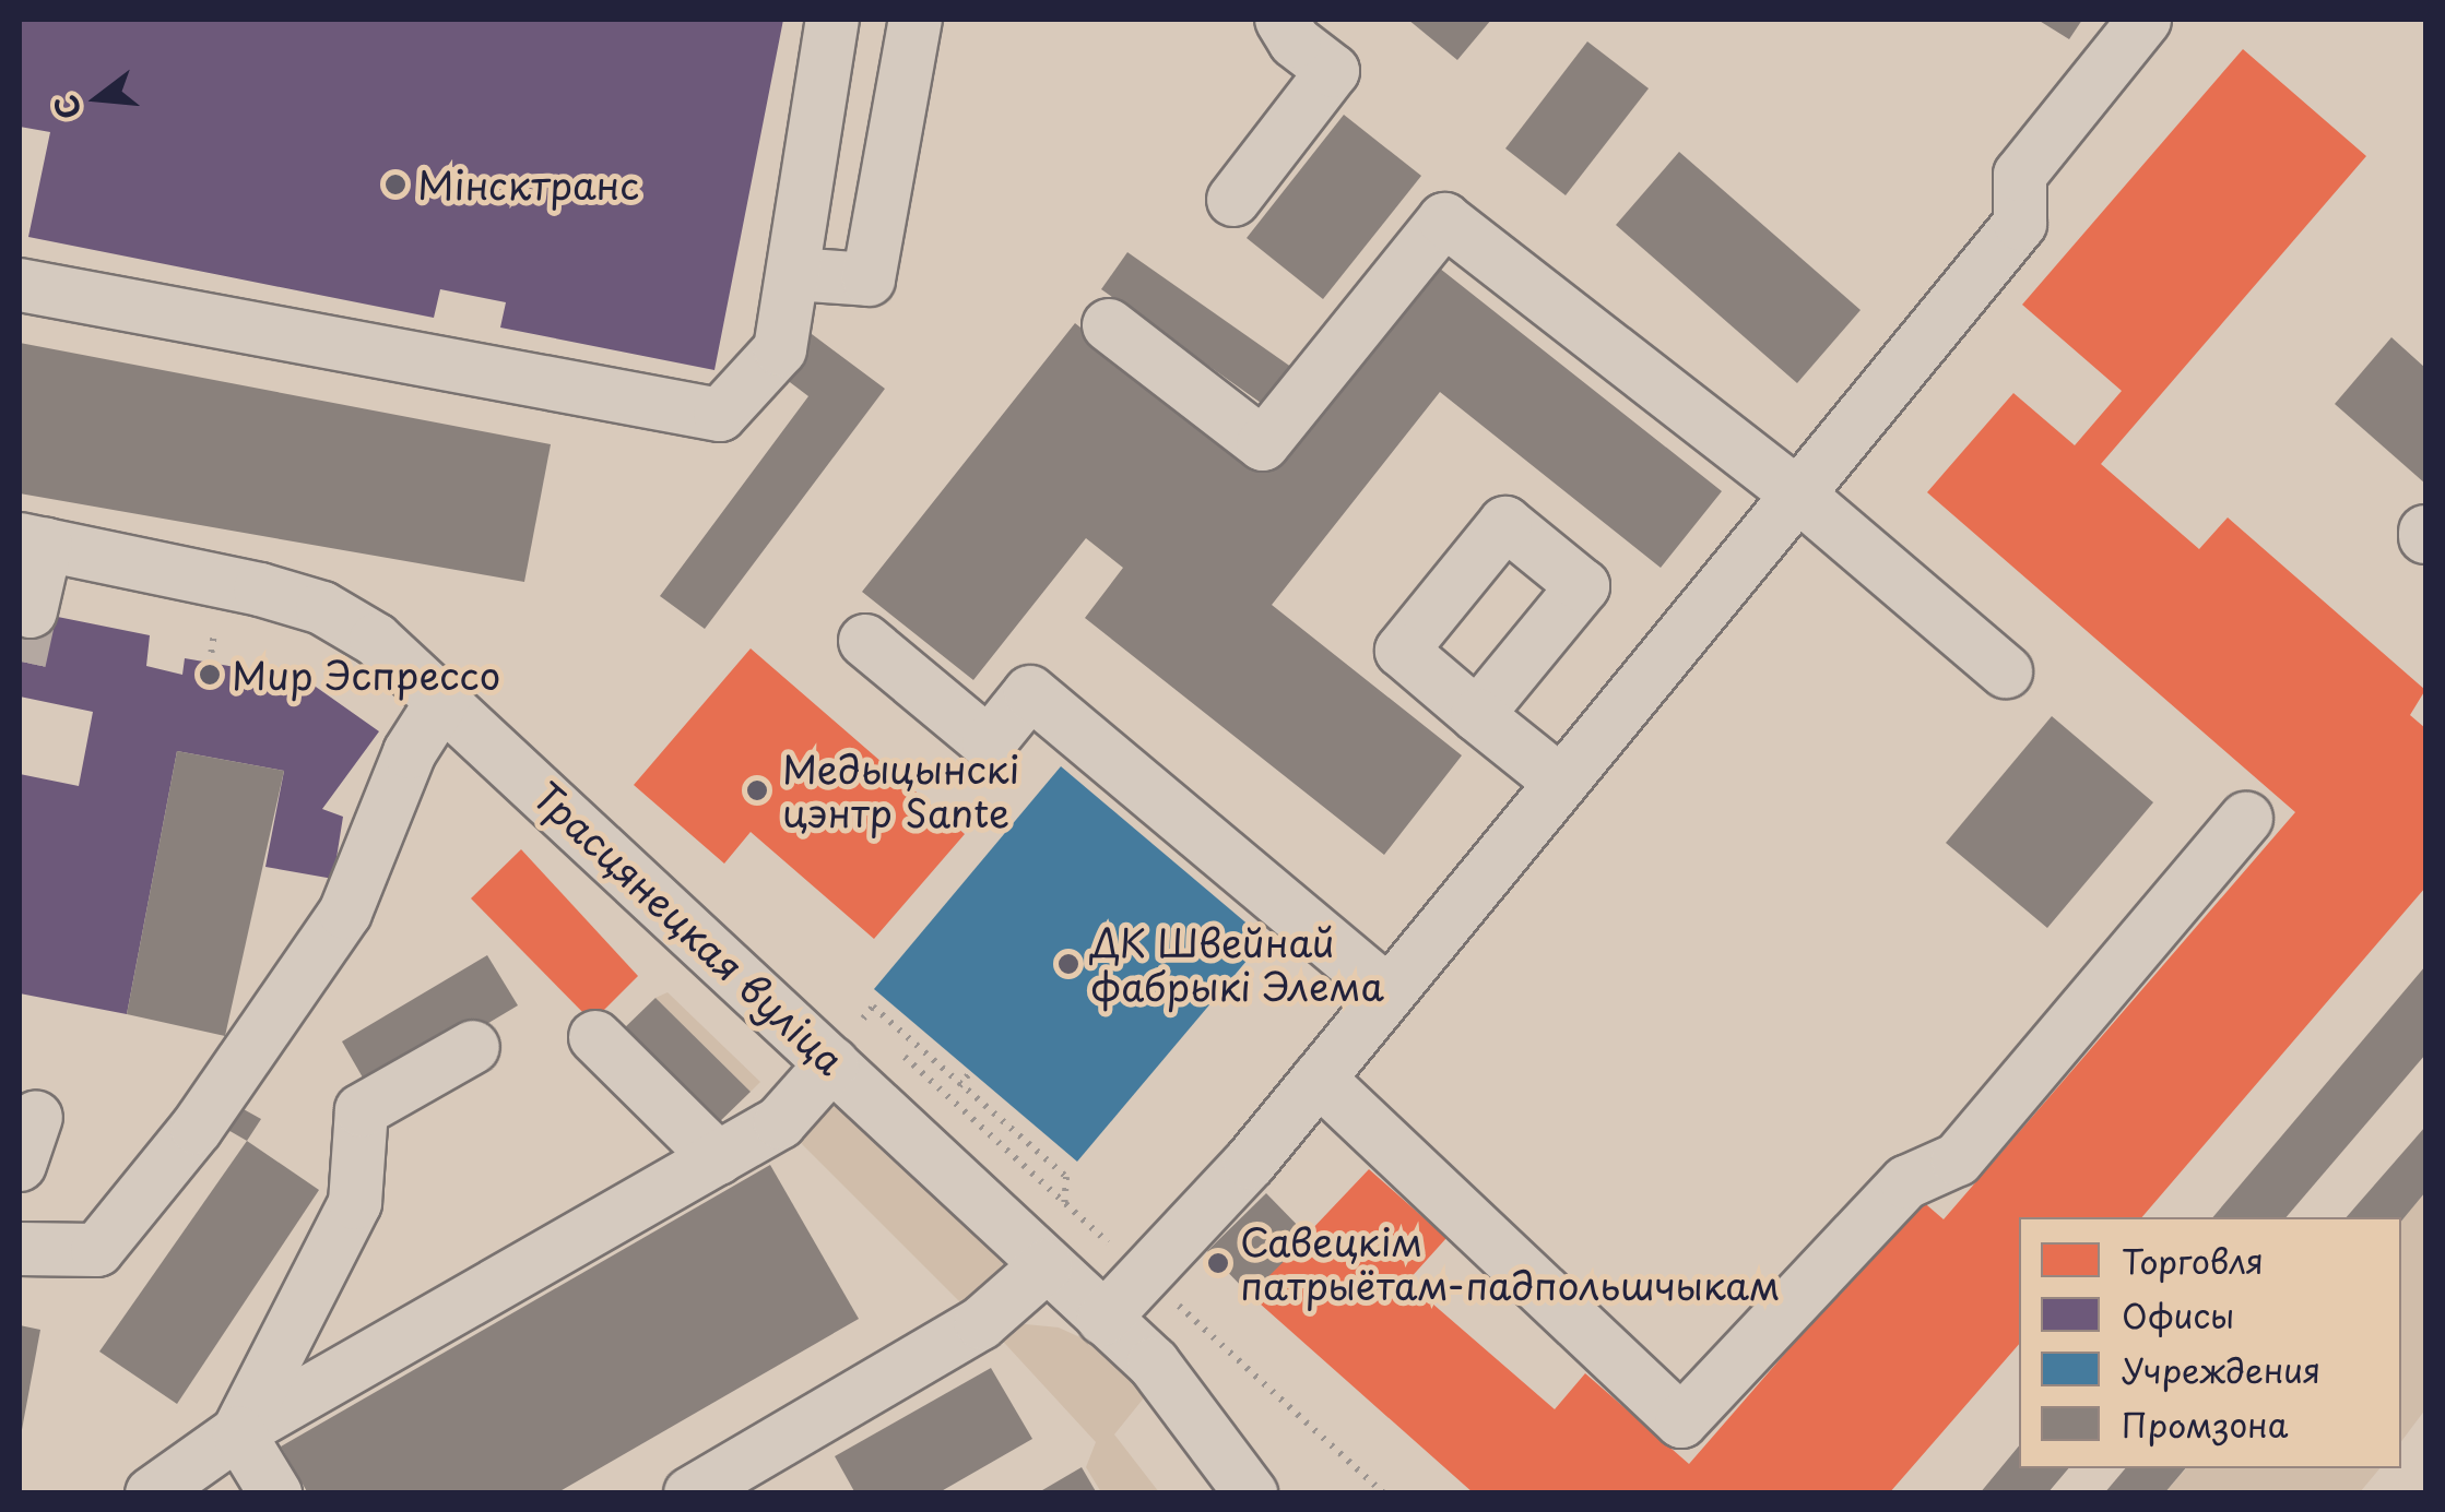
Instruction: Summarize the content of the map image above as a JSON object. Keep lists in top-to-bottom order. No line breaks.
{"streets":{"street":["Трасцянецкая вуліца"]},"places":["Мінсктранс","Мир Эспрессо","Медыцынскі цэнтр Sante","ДК Швейнай фабрыкі Элема","Савецкім патрыётам-падпольшчыкам"],"legend":["Торговля","Офисы","Учреждения","Промзона"],"north":"left"}
